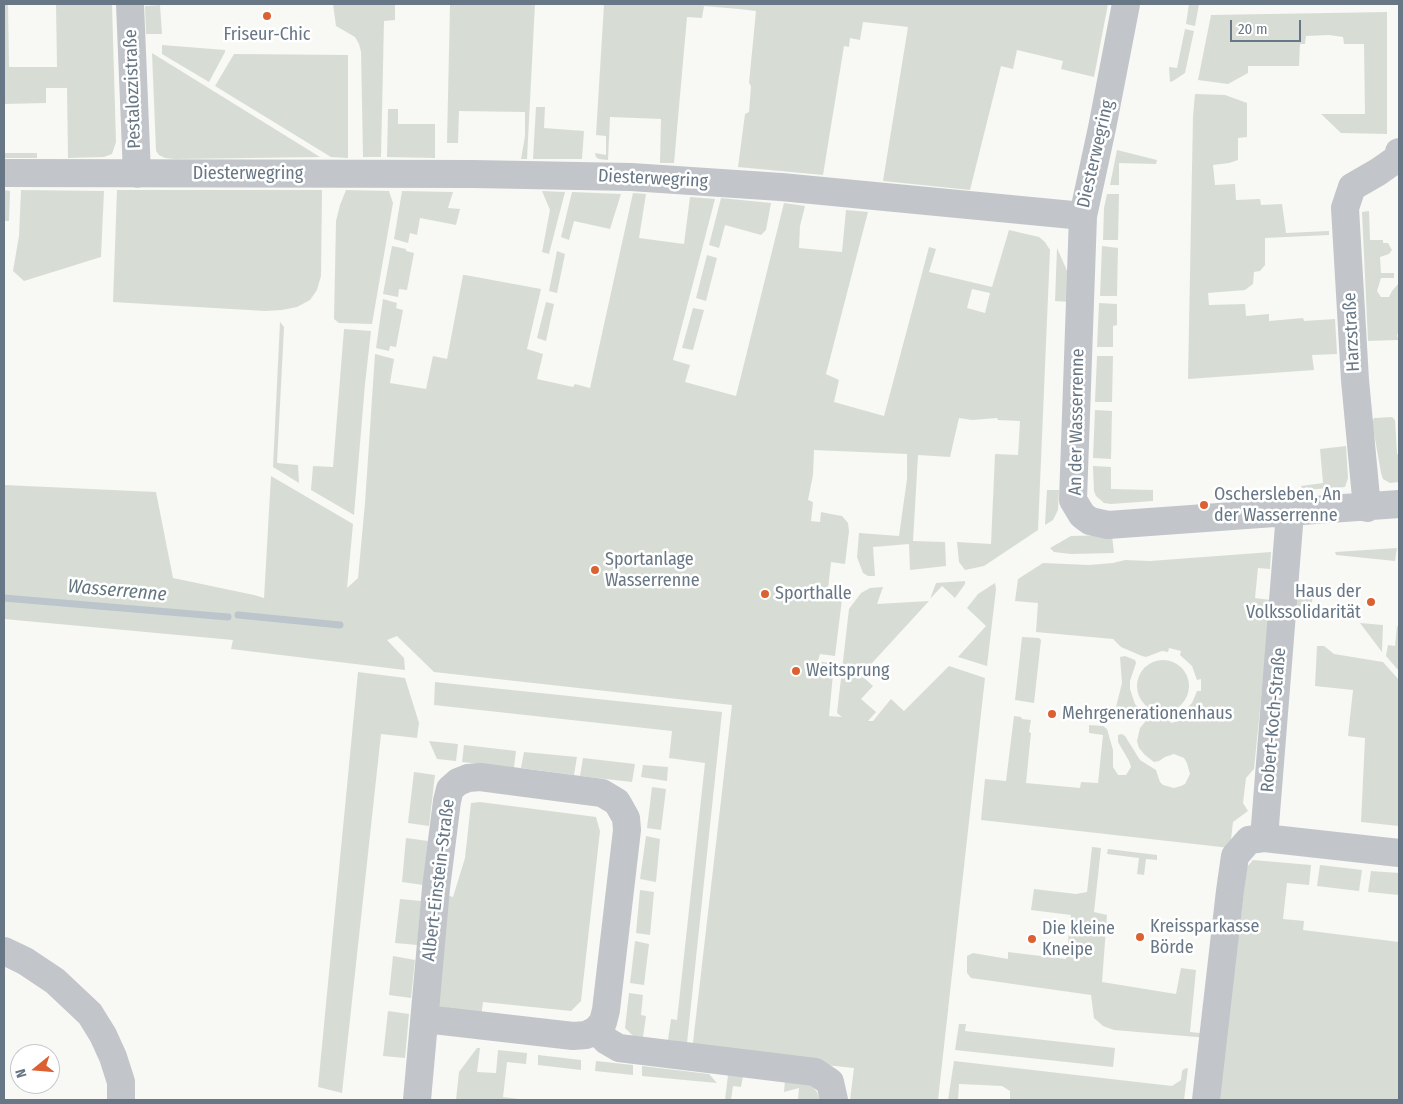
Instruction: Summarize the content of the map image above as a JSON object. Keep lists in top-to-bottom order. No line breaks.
{"streets":{"street":["Pestalozzistraße","Diesterwegring","Harzstraße","An der Wasserrenne","Robert-Koch-Straße","Albert-Einstein-Straße"]},"crossings":[["Pestalozzistraße","Diesterwegring"],["Diesterwegring","An der Wasserrenne"],["Harzstraße","An der Wasserrenne"],["An der Wasserrenne","Robert-Koch-Straße"]],"water":["Wasserrenne"],"places":["Friseur-Chic","Oschersleben, An der Wasserrenne","Sportanlage Wasserrenne","Sporthalle","Haus der Volkssolidarität","Weitsprung","Mehrgenerationenhaus","Kreissparkasse Börde","Die kleine Kneipe"],"scale_bar":"20 m","north":"left"}
